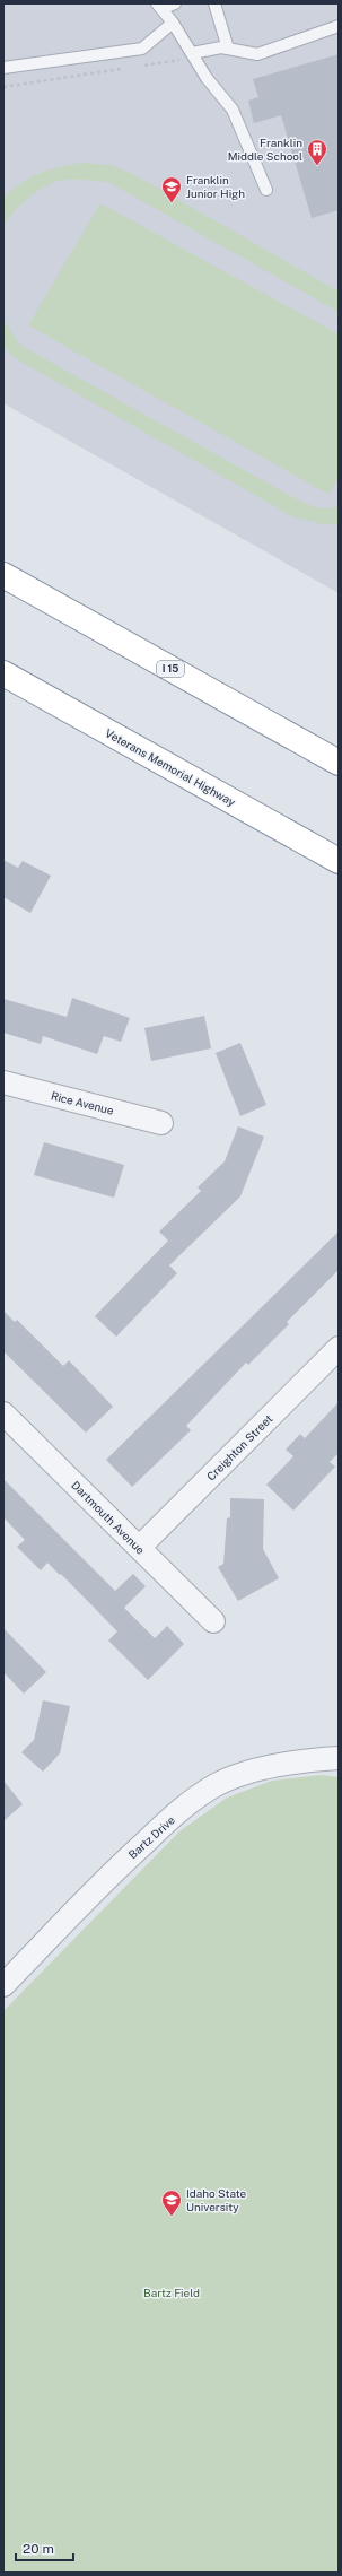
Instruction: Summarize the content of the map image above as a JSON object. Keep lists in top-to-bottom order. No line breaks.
{"streets":{"highway":["I 15","Veterans Memorial Highway"],"street":["Rice Avenue","Creighton Street","Dartmouth Avenue","Bartz Drive"]},"crossings":[["Creighton Street","Dartmouth Avenue"]],"parks":["Bartz Field"],"places":{"building":["Franklin Middle School"],"school or university":["Franklin Junior High","Idaho State University"]},"scale_bar":"20 m"}
